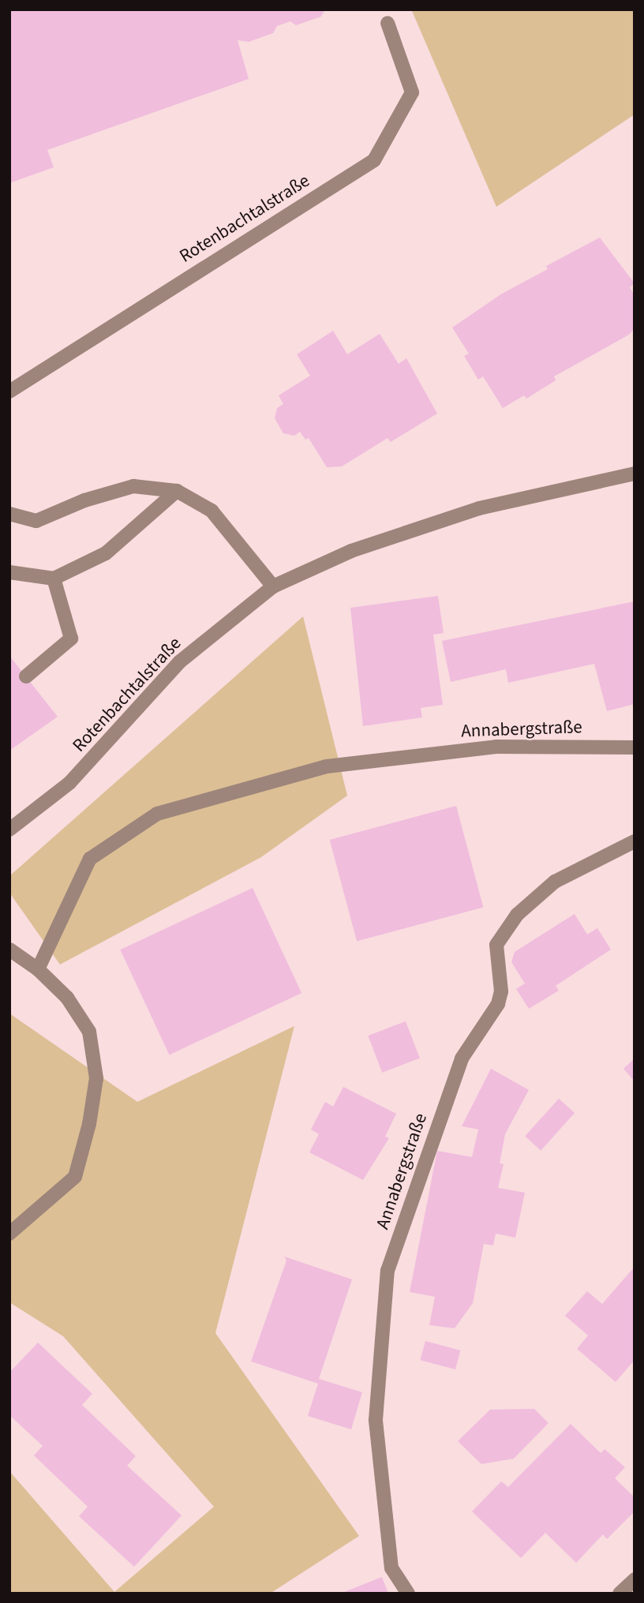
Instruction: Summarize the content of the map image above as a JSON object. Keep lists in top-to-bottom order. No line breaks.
{"streets":{"street":["Rotenbachtalstraße","Annabergstraße"]}}
